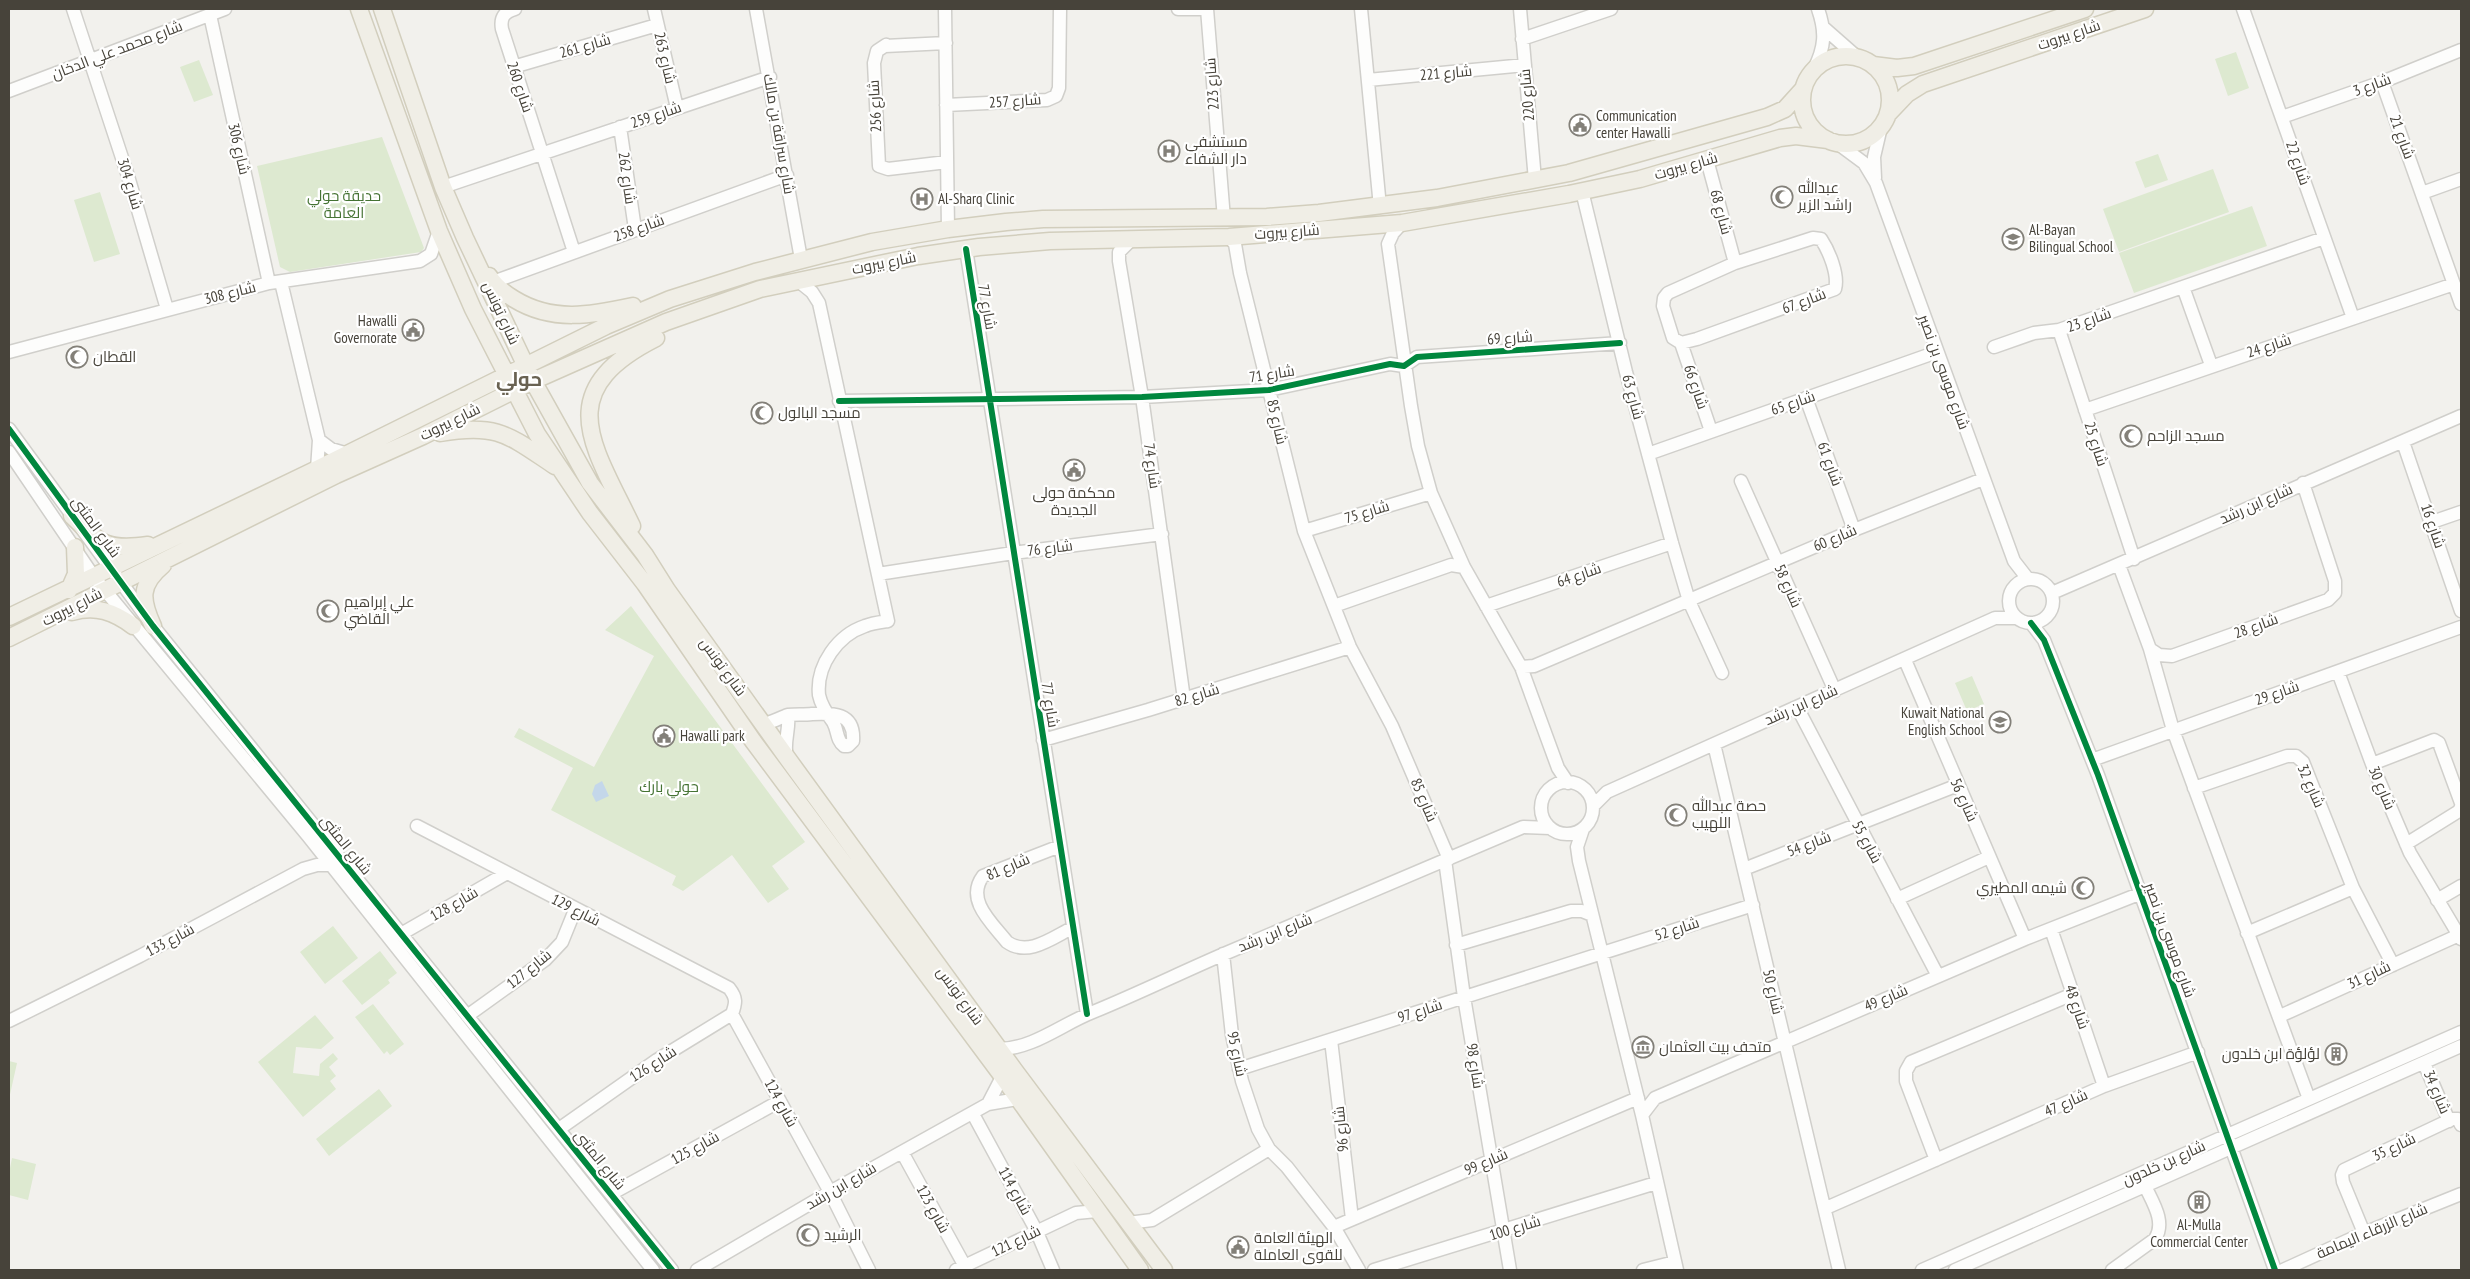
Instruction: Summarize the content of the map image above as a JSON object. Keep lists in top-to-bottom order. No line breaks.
{"streets":{"main road":["شارع بيروت","شارع تونس"],"street":["شارع 261","شارع محمد علي الدخان","شارع 263","شارع 221","شارع 223","شارع 3","شارع 260","شارع 220","شارع 257","شارع 256","شارع 259","شارع سراقة بن مالك","شارع 21","شارع 306","شارع 22","شارع 262","شارع 304","شارع 68","شارع 258","شارع 308","شارع 67","شارع 77","شارع 23","شارع 69","شارع 24","شارع موسى بن نصير","شارع 71","شارع 66","شارع 63","شارع 65","شارع 85","شارع 25","شارع 61","شارع 74","شارع ابن رشد","شارع 75","شارع 16","شارع المثنى","شارع 60","شارع 76","شارع 64","شارع 58","شارع 28","شارع 29","شارع 82","شارع 32","شارع 30","شارع 56","شارع 55","شارع 54","شارع 81","شارع 128","شارع 129","شارع 52","شارع 133","شارع 127","شارع 31","شارع 50","شارع 49","شارع 48","شارع 97","شارع 95","شارع 126","شارع 98","شارع 34","شارع 124","شارع 47","شارع 96","شارع 35","شارع 125","شارع 99","شارع بن خلدون","شارع 114","شارع 123","شارع 100","شارع الزرقاء اليمامة","شارع 121"]},"crossings":[["شارع بيروت","شارع 223"],["شارع بيروت","شارع 220"],["شارع بيروت","شارع سراقة بن مالك"],["شارع بيروت","شارع 306"],["شارع بيروت","شارع 68"],["شارع بيروت","شارع 77"],["شارع بيروت","شارع تونس"],["شارع بيروت","شارع موسى بن نصير"],["شارع بيروت","شارع 63"],["شارع بيروت","شارع 85"],["شارع بيروت","شارع 74"],["شارع بيروت","شارع المثنى"],["شارع 261","شارع 263"],["شارع 261","شارع 260"],["شارع محمد علي الدخان","شارع 306"],["شارع محمد علي الدخان","شارع 304"],["شارع 263","شارع 259"],["شارع 221","شارع 220"],["شارع 3","شارع 21"],["شارع 3","شارع 22"],["شارع 260","شارع 259"],["شارع 260","شارع 258"],["شارع 259","شارع سراقة بن مالك"],["شارع 259","شارع 262"],["شارع سراقة بن مالك","شارع 258"],["شارع 21","شارع 24"],["شارع 306","شارع 308"],["شارع 22","شارع 23"],["شارع 22","شارع 24"],["شارع 262","شارع 258"],["شارع 304","شارع 308"],["شارع 68","شارع 67"],["شارع 308","شارع تونس"],["شارع 67","شارع 66"],["شارع 77","شارع ابن رشد"],["شارع 77","شارع 76"],["شارع 77","شارع 82"],["شارع 77","شارع 81"],["شارع تونس","شارع ابن رشد"],["شارع تونس","شارع 121"],["شارع 23","شارع 25"],["شارع 69","شارع 71"],["شارع 69","شارع 63"],["شارع 24","شارع 25"],["شارع موسى بن نصير","شارع 65"],["شارع موسى بن نصير","شارع ابن رشد"],["شارع موسى بن نصير","شارع 60"],["شارع موسى بن نصير","شارع 29"],["شارع موسى بن نصير","شارع 49"],["شارع موسى بن نصير","شارع 47"],["شارع موسى بن نصير","شارع بن خلدون"],["شارع 71","شارع 85"],["شارع 71","شارع 74"],["شارع 66","شارع 65"],["شارع 63","شارع 65"],["شارع 63","شارع 60"],["شارع 63","شارع 64"],["شارع 65","شارع 61"],["شارع 85","شارع ابن رشد"],["شارع 85","شارع 75"],["شارع 85","شارع 82"],["شارع 85","شارع 98"],["شارع 25","شارع ابن رشد"],["شارع 61","شارع 60"],["شارع 74","شارع 76"],["شارع 74","شارع 82"],["شارع ابن رشد","شارع 16"],["شارع ابن رشد","شارع 58"],["شارع ابن رشد","شارع 28"],["شارع ابن رشد","شارع 56"],["شارع ابن رشد","شارع 55"],["شارع ابن رشد","شارع 50"],["شارع ابن رشد","شارع 95"],["شارع ابن رشد","شارع 98"],["شارع ابن رشد","شارع 124"],["شارع ابن رشد","شارع 114"],["شارع ابن رشد","شارع 123"],["شارع المثنى","شارع 128"],["شارع المثنى","شارع 133"],["شارع المثنى","شارع 127"],["شارع المثنى","شارع 126"],["شارع المثنى","شارع 125"],["شارع 60","شارع 58"],["شارع 29","شارع 30"],["شارع 32","شارع 31"],["شارع 30","شارع 31"],["شارع 56","شارع 54"],["شارع 56","شارع 49"],["شارع 55","شارع 54"],["شارع 55","شارع 49"],["شارع 54","شارع 50"],["شارع 128","شارع 129"],["شارع 129","شارع 127"],["شارع 129","شارع 126"],["شارع 129","شارع 124"],["شارع 52","شارع 50"],["شارع 52","شارع 97"],["شارع 50","شارع 49"],["شارع 50","شارع 47"],["شارع 49","شارع 48"],["شارع 48","شارع 47"],["شارع 97","شارع 95"],["شارع 97","شارع 98"],["شارع 97","شارع 96"],["شارع 95","شارع 99"],["شارع 126","شارع 124"],["شارع 98","شارع 99"],["شارع 98","شارع 100"],["شارع 34","شارع 35"],["شارع 34","شارع بن خلدون"],["شارع 124","شارع 125"],["شارع 96","شارع 99"],["شارع 35","شارع الزرقاء اليمامة"],["شارع 114","شارع 121"],["شارع 123","شارع 121"]],"districts":["حولي"],"parks":["حديقة حولي العامة","حولي بارك"],"places":{"public building":["Communication center Hawalli","Hawalli Governorate","محكمة حولى الجديدة","Hawalli park","الهيئة العامة للقوى العاملة"],"hospital":["مستشفى دار الشفاء","Al-Sharq Clinic"],"mosque":["عبدالله راشد الزير","القطان","مسجد البالول","مسجد الزاحم","علي إبراهيم القاضي","حصة عبدالله اللهيب","شيمه المطيري","الرشيد"],"school or university":["Al-Bayan Bilingual School","Kuwait National English School"],"museum":["متحف بيت العثمان"],"building":["لؤلؤة ابن خلدون","Al-Mulla Commercial Center"]}}
